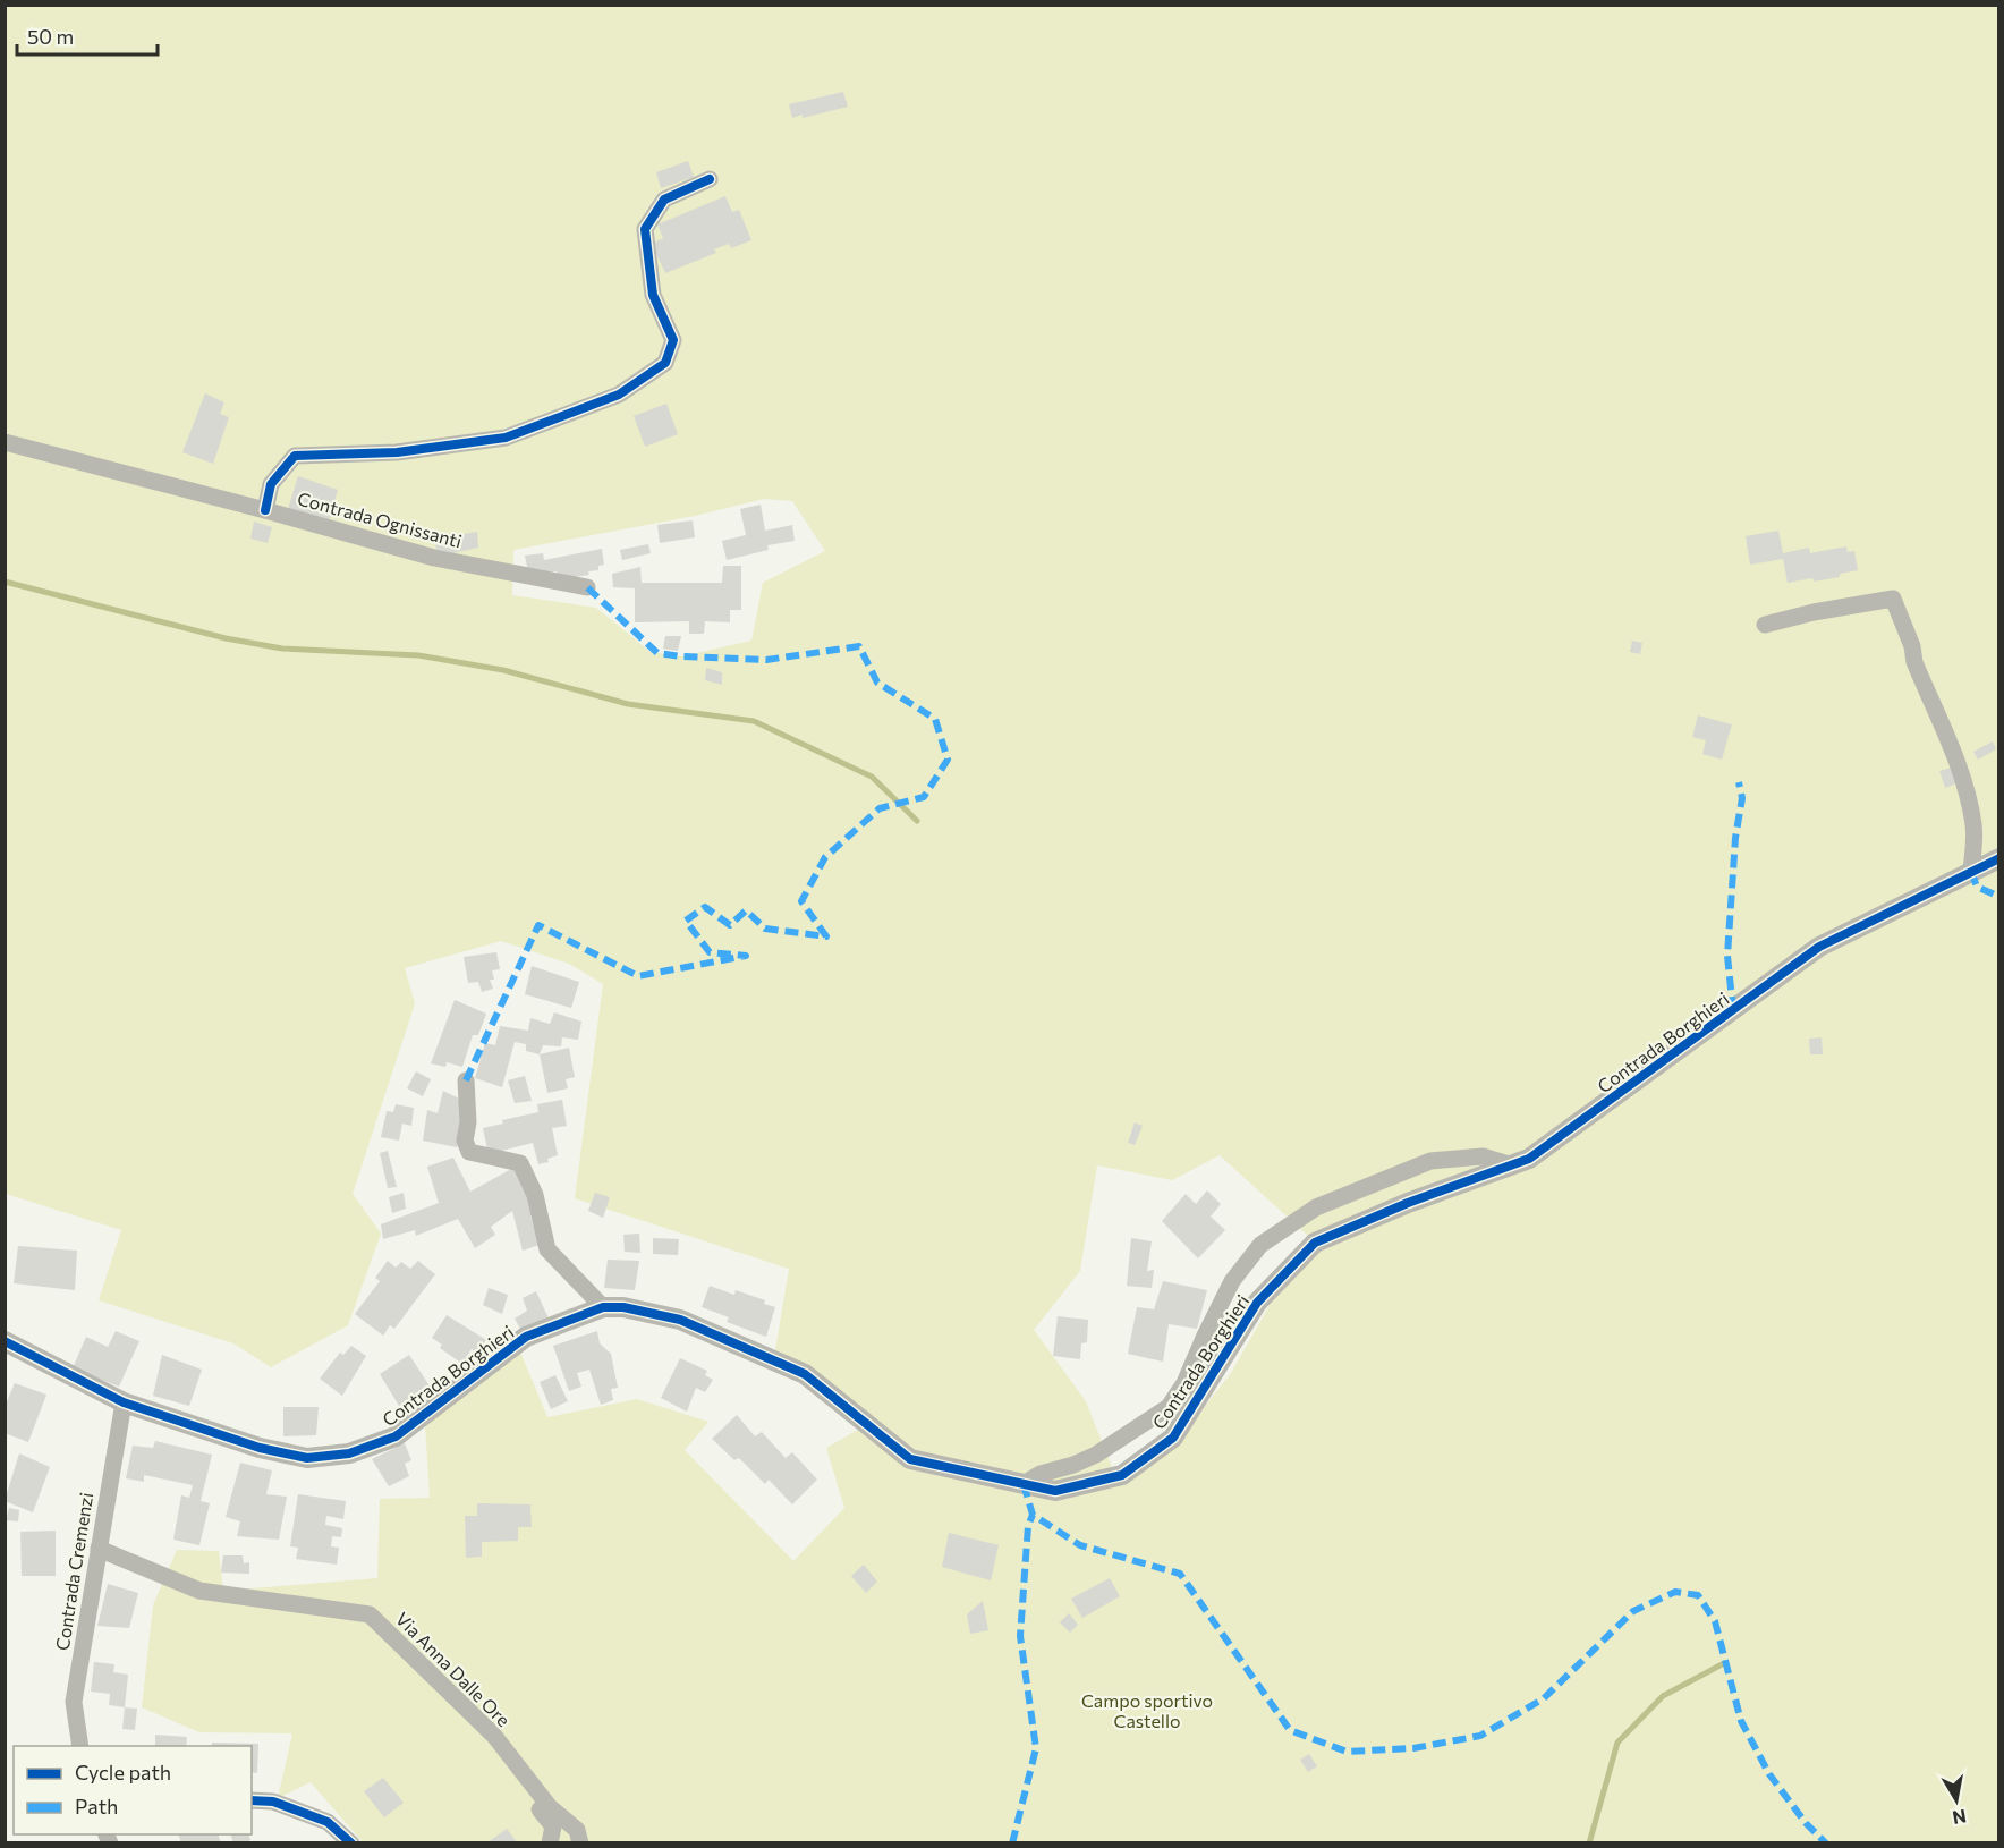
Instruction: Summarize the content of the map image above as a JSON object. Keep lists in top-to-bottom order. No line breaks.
{"streets":{"street":["Contrada Ognissanti","Contrada Borghieri","Contrada Cremenzi","Via Anna Dalle Ore"]},"crossings":[["Contrada Borghieri","Contrada Cremenzi"],["Contrada Cremenzi","Via Anna Dalle Ore"]],"parks":["Campo sportivo Castello"],"legend":["Cycle path","Path"],"scale_bar":"50 m","north":"bottom"}
